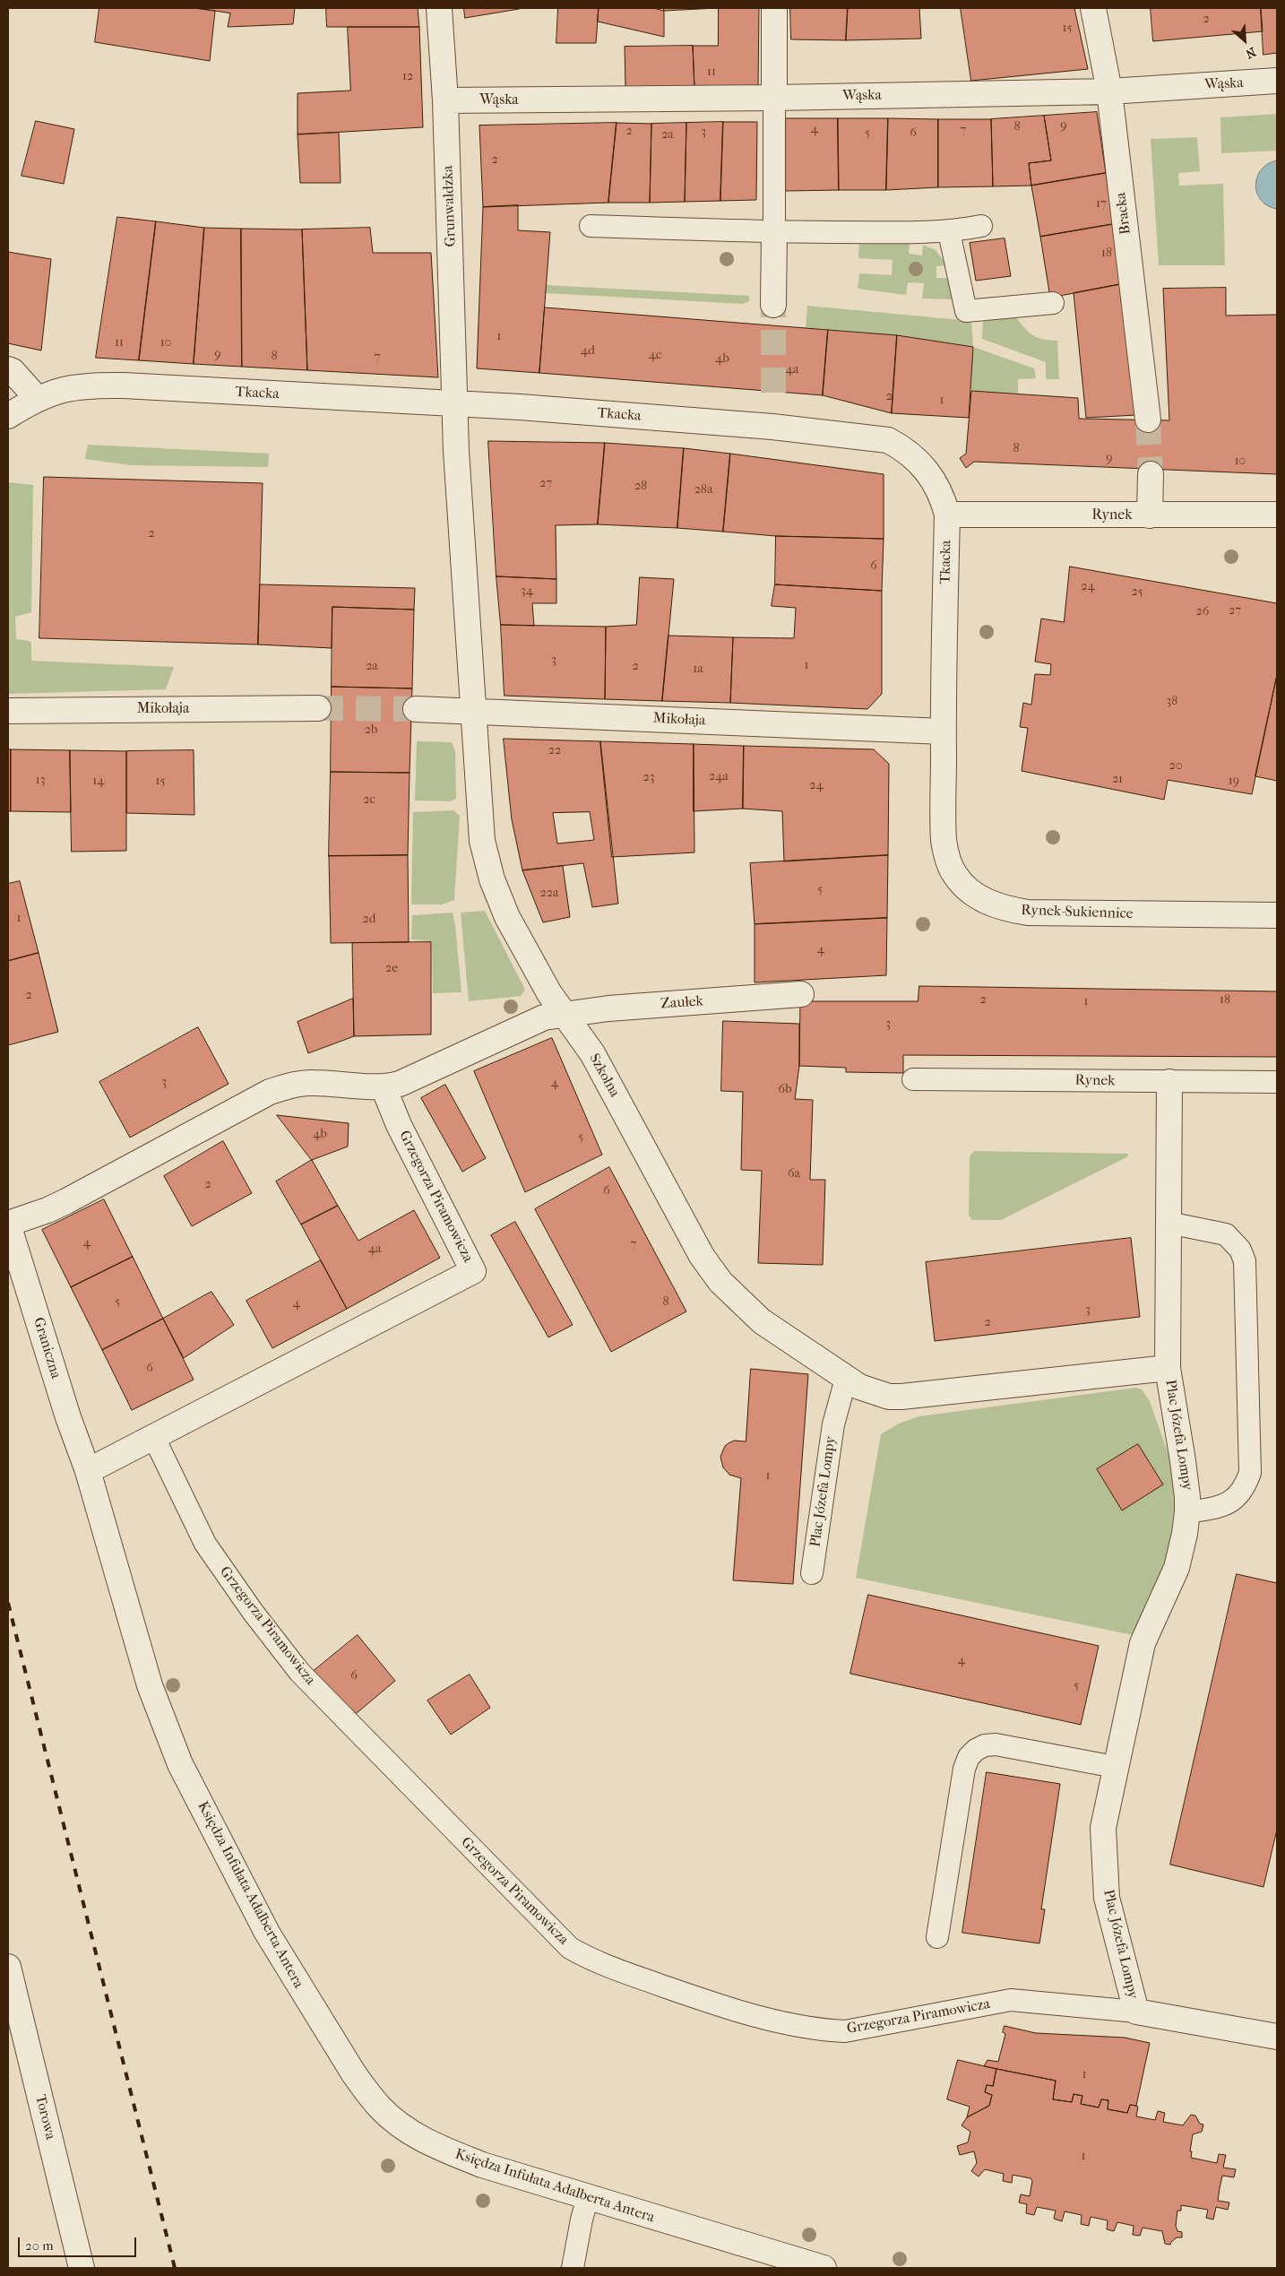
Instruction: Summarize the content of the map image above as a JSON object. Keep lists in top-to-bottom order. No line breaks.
{"streets":{"street":["Wąska","Grunwaldzka","Bracka","Tkacka","Rynek","Mikołaja","Rynek-Sukiennice","Zaułek","Szkolna","Grzegorza Piramowicza","Graniczna","Plac Józefa Lompy","Księdza Infułata Adalberta Antera","Torowa"]},"crossings":[["Wąska","Grunwaldzka"],["Wąska","Bracka"],["Grunwaldzka","Tkacka"],["Grunwaldzka","Mikołaja"],["Grunwaldzka","Szkolna"],["Tkacka","Rynek"],["Tkacka","Mikołaja"],["Tkacka","Rynek-Sukiennice"],["Mikołaja","Rynek-Sukiennice"],["Mikołaja","Szkolna"],["Zaułek","Szkolna"],["Szkolna","Plac Józefa Lompy"],["Grzegorza Piramowicza","Graniczna"],["Grzegorza Piramowicza","Plac Józefa Lompy"],["Grzegorza Piramowicza","Księdza Infułata Adalberta Antera"],["Graniczna","Księdza Infułata Adalberta Antera"]],"house_numbers":["2","15","11","12","9","8","4","7","2","3","5","6","2a","2","17","18","1","11","10","4d","9","4c","8","7","4b","4a","2","1","8","9","10","27","28","28a","2","6","24","34","25","27","26","3","1","2a","2","1a","38","2b","22","20","24a","23","21","13","14","15","19","24","2c","5","22a","1","2d","4","2e","2","2","18","1","3","3","4","6b","4b","5","6a","2","6","4","7","4a","5","8","4","3","2","6","1","4","6","5","1","1"],"scale_bar":"20 m","north":"bottom right"}
